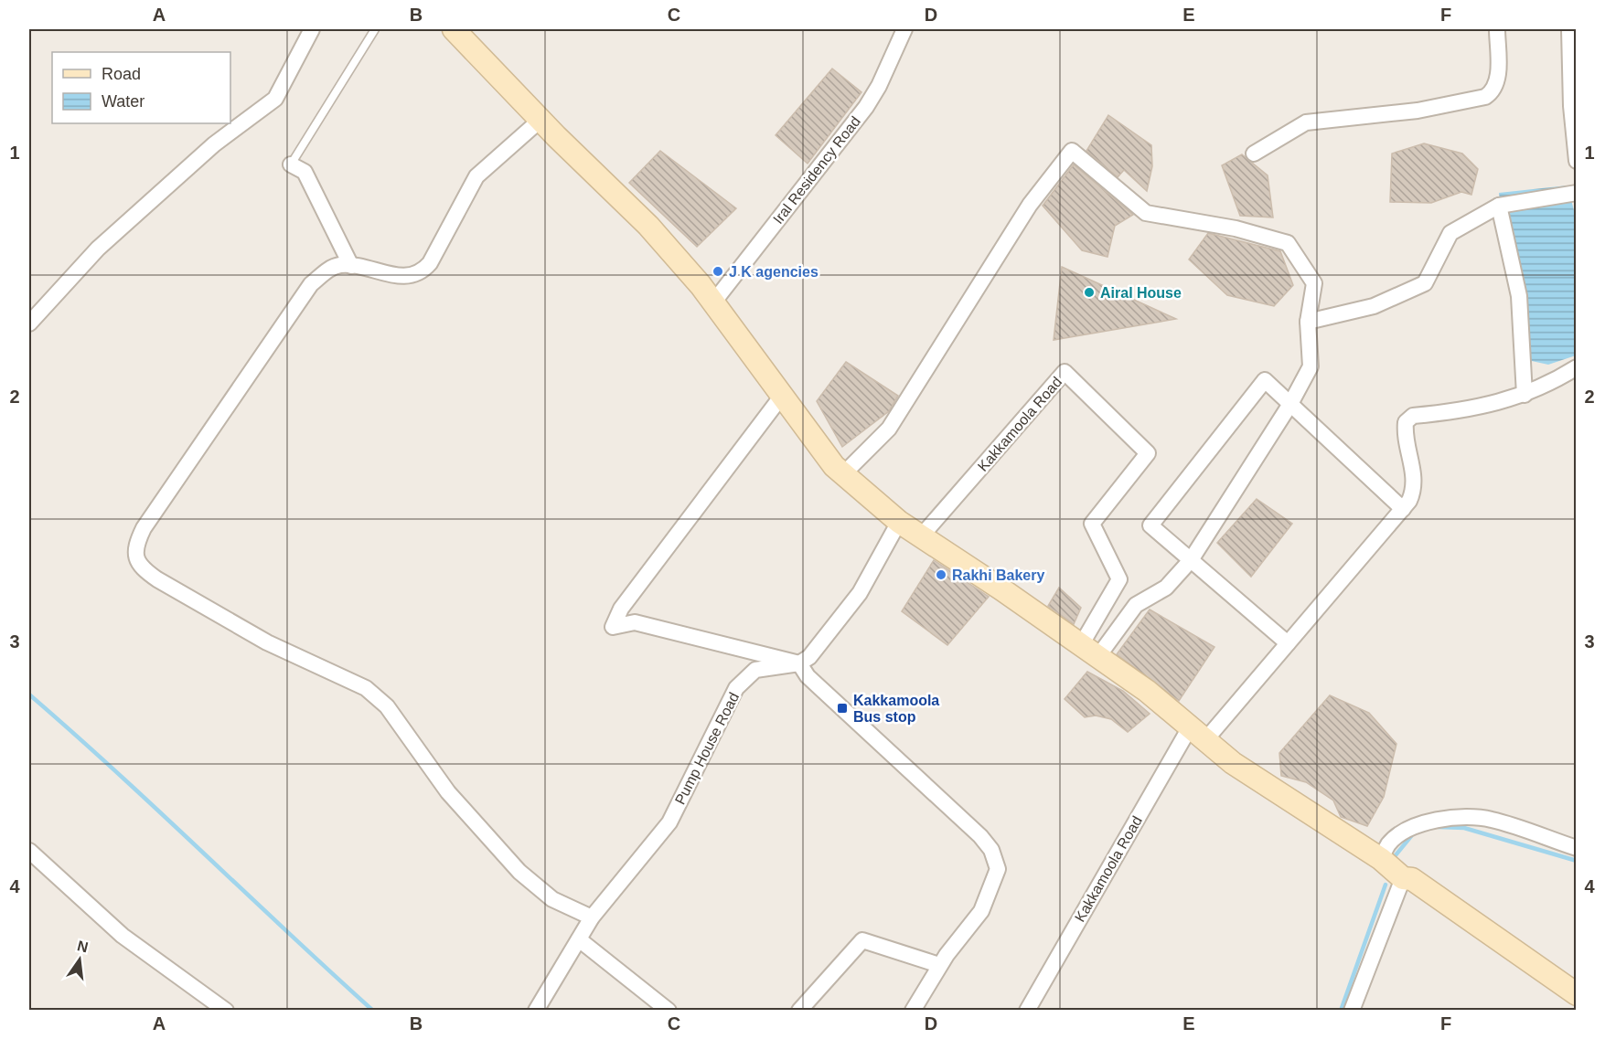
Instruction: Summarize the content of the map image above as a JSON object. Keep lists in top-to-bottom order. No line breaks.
{"streets":{"street":["Iral Residency Road","Kakkamoola Road","Pump House Road"]},"places":{"other":["J K agencies","Airal House","Rakhi Bakery"],"transit":["Kakkamoola Bus stop"]},"legend":["Road","Water"],"north":"top","grid":{"columns":["A","B","C","D","E","F"],"rows":["1","2","3","4"]}}
